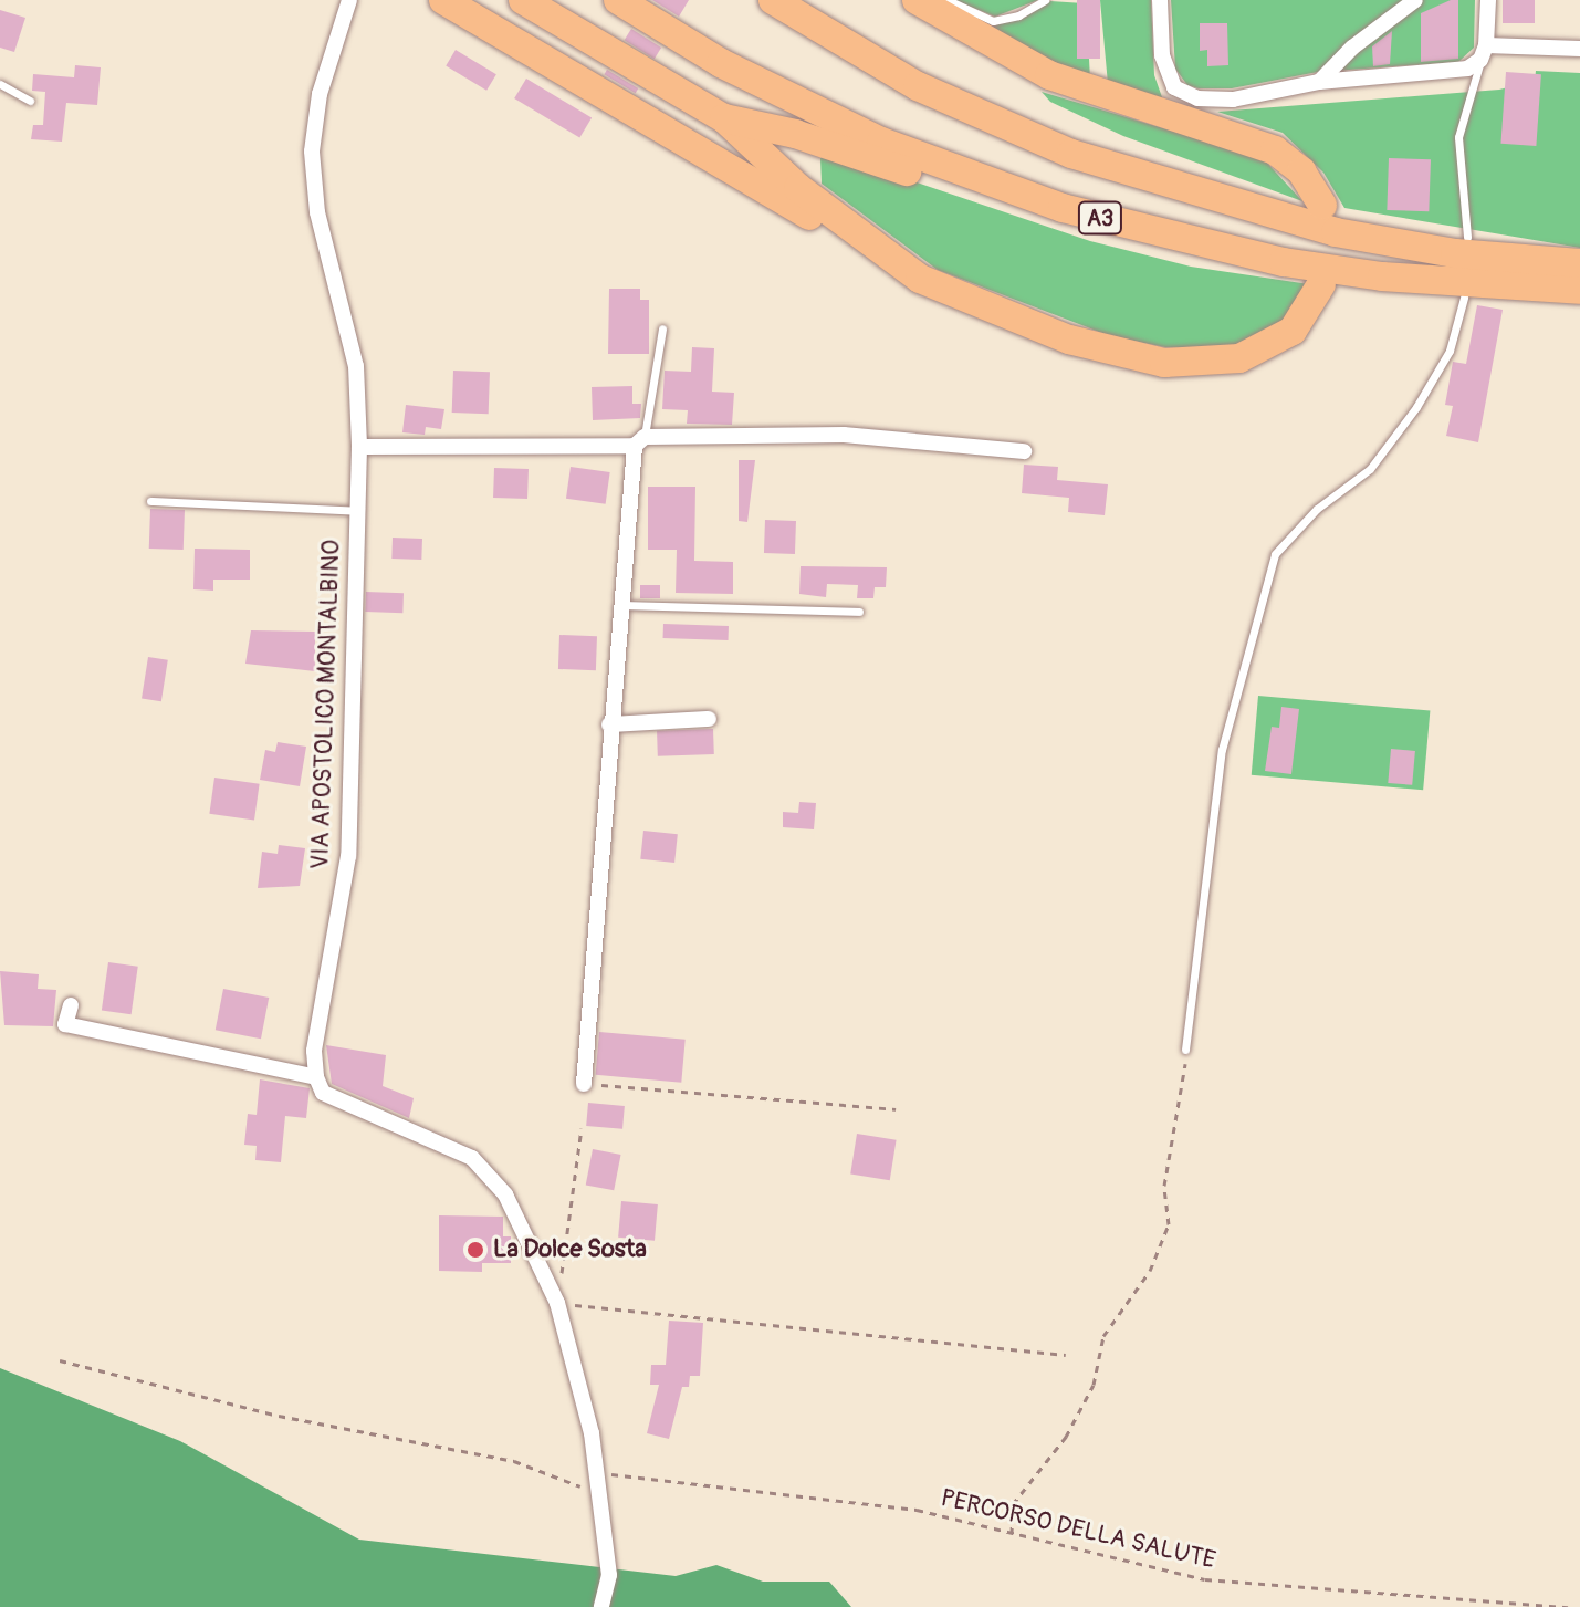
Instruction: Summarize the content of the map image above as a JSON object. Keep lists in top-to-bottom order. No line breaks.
{"streets":{"highway":["A3"],"street":["VIA APOSTOLICO MONTALBINO"],"path":["PERCORSO DELLA SALUTE"]},"places":["La Dolce Sosta"]}
